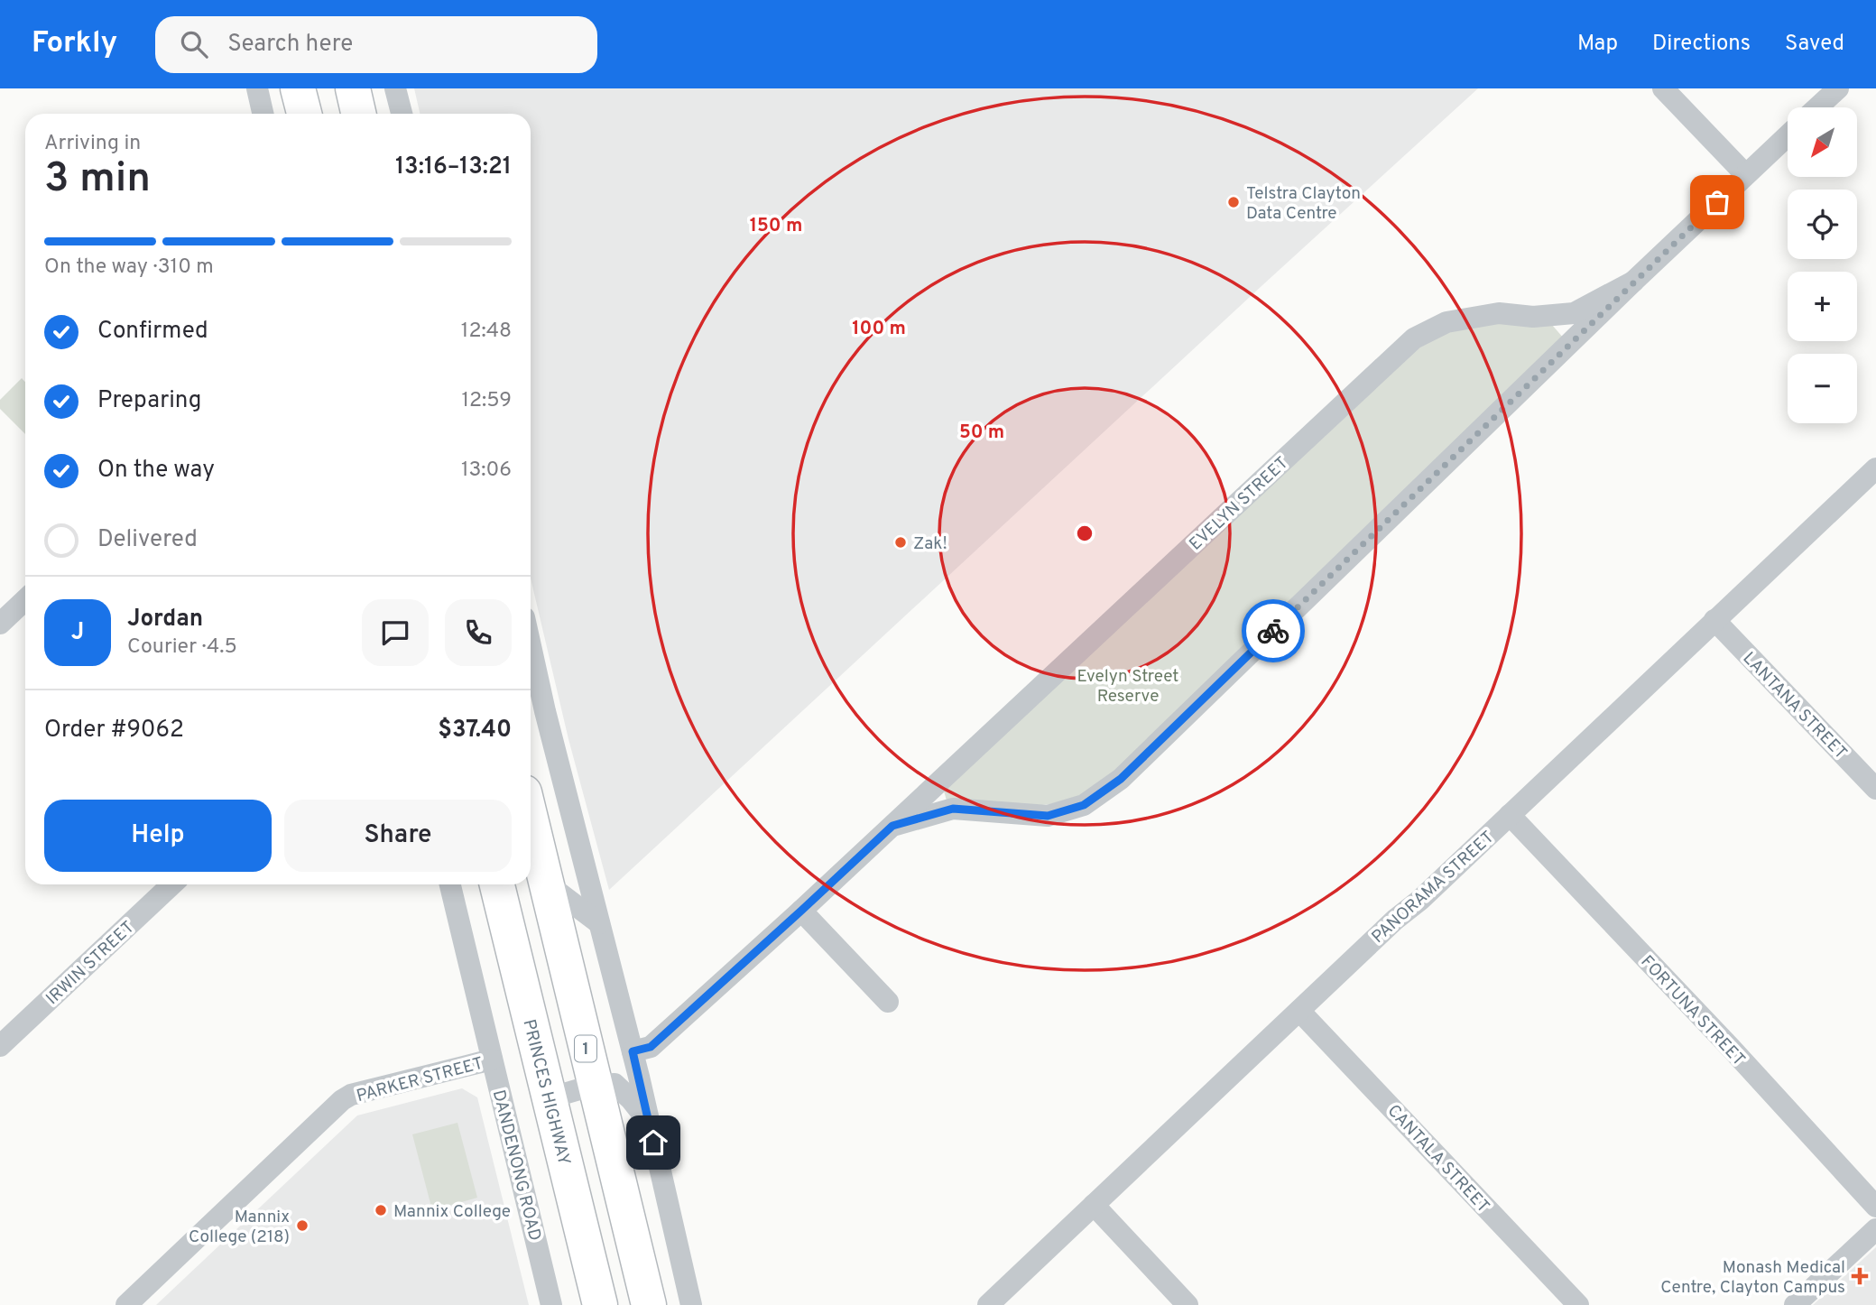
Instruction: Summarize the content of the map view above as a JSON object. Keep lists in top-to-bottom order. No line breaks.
{"streets":{"highway":["1","PRINCES HIGHWAY"],"street":["EVELYN STREET","LANTANA STREET","PANORAMA STREET","IRWIN STREET","FORTUNA STREET","PARKER STREET","CANTALA STREET","DANDENONG ROAD"]},"crossings":[["LANTANA STREET","PANORAMA STREET"],["PANORAMA STREET","FORTUNA STREET"],["PANORAMA STREET","CANTALA STREET"],["PARKER STREET","DANDENONG ROAD"]],"parks":["Evelyn Street Reserve"],"places":{"other":["Telstra Clayton Data Centre","Zak!","Mannix College","Mannix College (218)"],"health":["Monash Medical Centre, Clayton Campus"]},"north":"bottom left","page":{"header":"Forkly","search":"Search here","nav":["Map","Directions","Saved"],"map_buttons":["+","−"],"heading":["3 min","Arriving in","13:16–13:21"],"panel":["Jordan","Courier · 4.5","Order #9062","$37.40"],"bar":"On the way · 310 m","list":[["Confirmed","12:48"],["Preparing","12:59"],["On the way","13:06"],"Delivered"],"round":"J","buttons":["Help","Share"]},"rings":["150 m","100 m","50 m"]}
